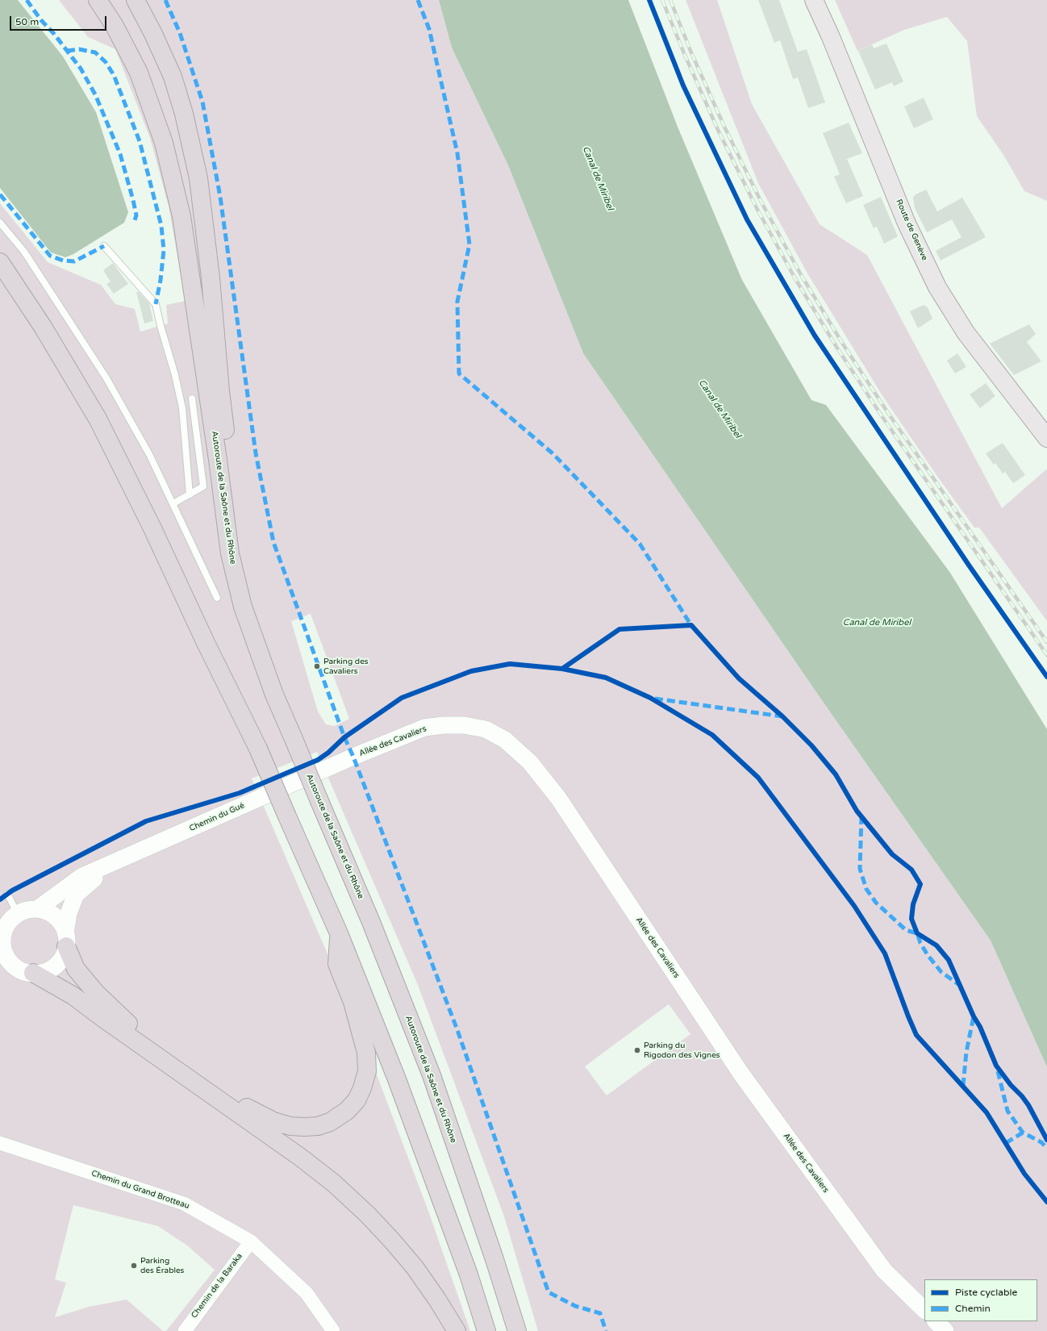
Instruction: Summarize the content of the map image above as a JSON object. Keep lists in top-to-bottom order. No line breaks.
{"streets":{"highway":["Autoroute de la Saône et du Rhône"],"main road":["Route de Genève"],"street":["Allée des Cavaliers","Chemin du Gué","Chemin du Grand Brotteau","Chemin de la Baraka"]},"crossings":[["Allée des Cavaliers","Chemin du Gué"],["Chemin du Grand Brotteau","Chemin de la Baraka"]],"water":["Canal de Miribel"],"places":["Parking des Cavaliers","Parking du Rigodon des Vignes","Parking des Érables"],"legend":["Piste cyclable","Chemin"],"scale_bar":"50 m"}
